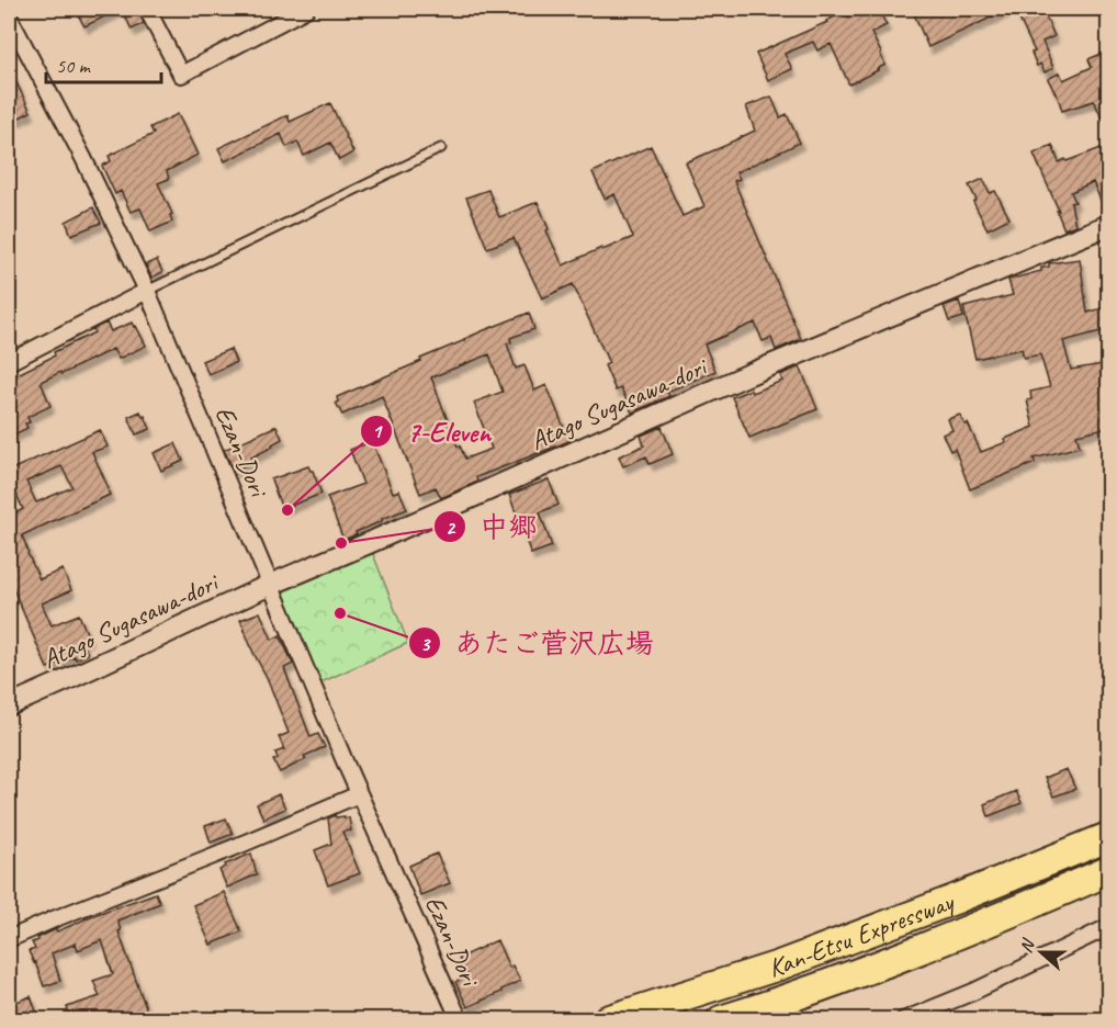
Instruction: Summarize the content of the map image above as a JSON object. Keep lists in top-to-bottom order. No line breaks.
{"streets":{"highway":["Kan-Etsu Expressway"],"street":["Atago Sugasawa-dori","Ezan-Dori"]},"crossings":[["Atago Sugasawa-dori","Ezan-Dori"]],"places":["7-Eleven","中郷","あたご菅沢広場"],"scale_bar":"50 m","north":"left"}
